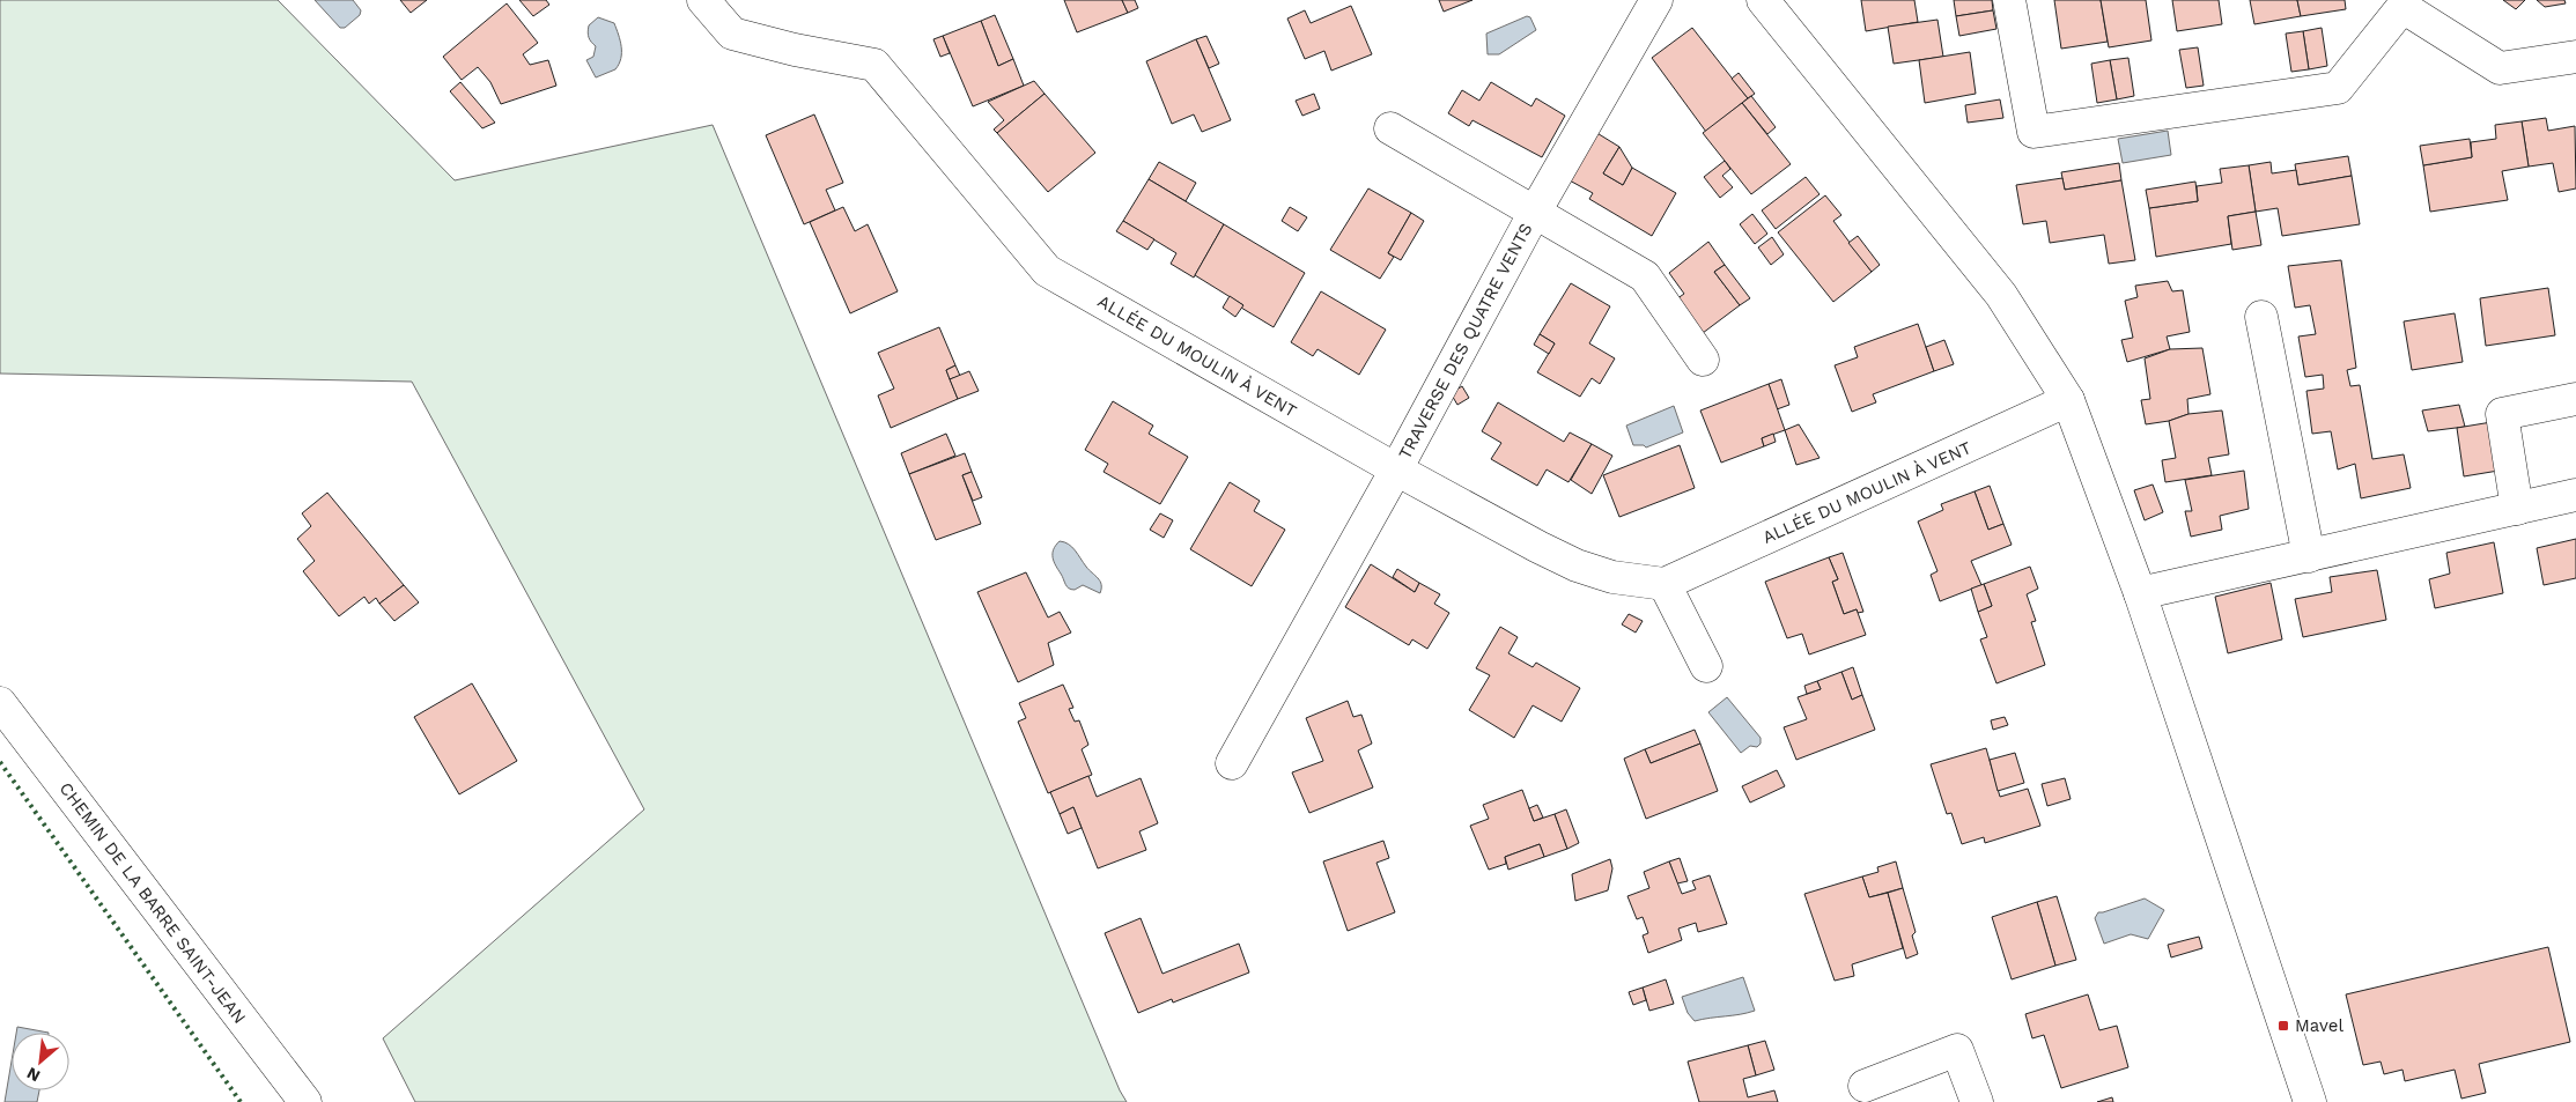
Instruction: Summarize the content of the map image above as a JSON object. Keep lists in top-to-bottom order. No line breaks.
{"streets":{"street":["TRAVERSE DES QUATRE VENTS","ALLÉE DU MOULIN À VENT","CHEMIN DE LA BARRE SAINT-JEAN"]},"crossings":[["TRAVERSE DES QUATRE VENTS","ALLÉE DU MOULIN À VENT"]],"places":{"transit":["Mavel"]},"north":"bottom left"}
